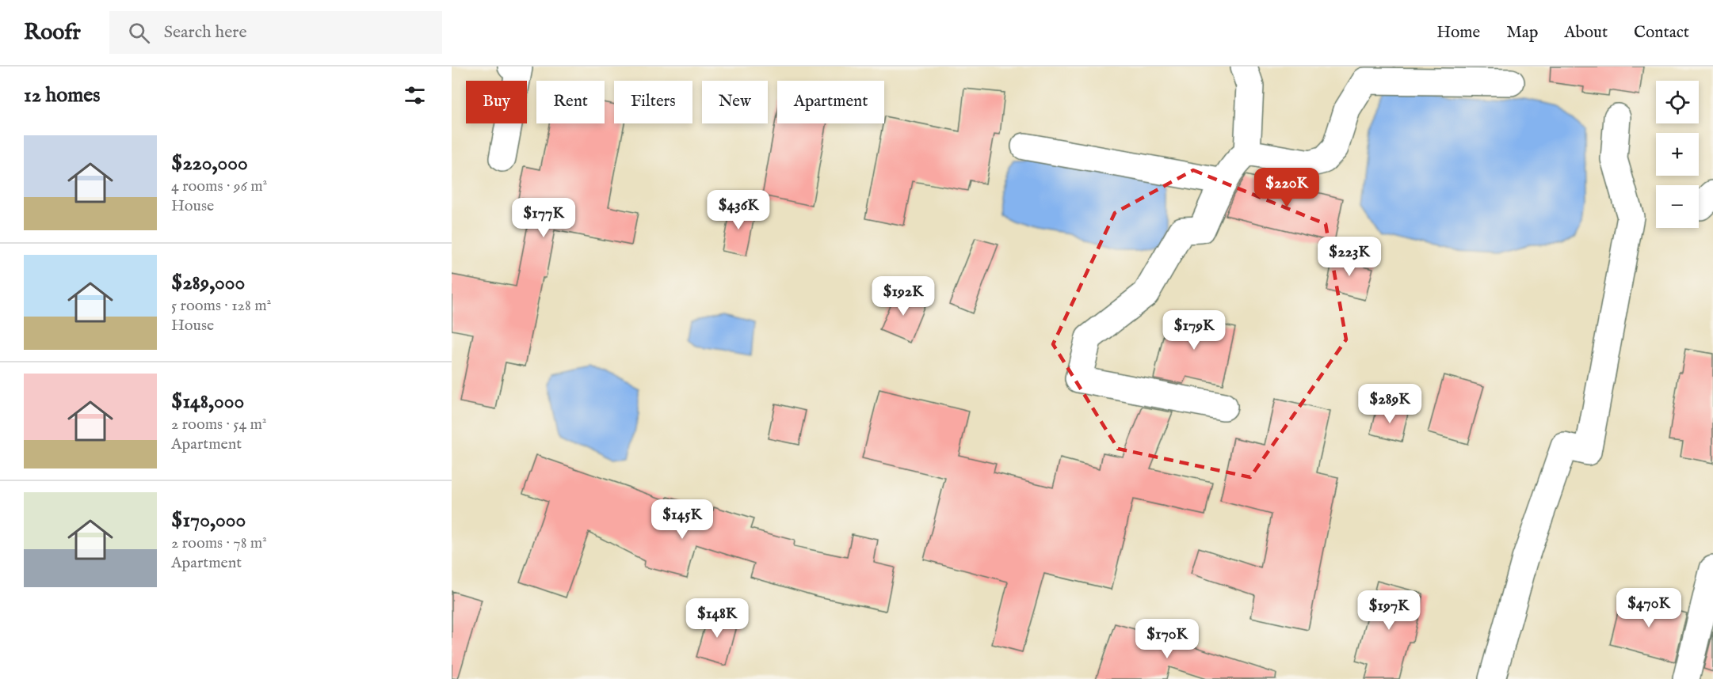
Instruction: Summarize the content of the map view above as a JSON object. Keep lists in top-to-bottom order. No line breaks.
{"page":{"header":"Roofr","search":"Search here","nav":["Home","Map","About","Contact"],"heading":"12 homes","map_buttons":["+","−"],"chip":["Buy","Rent","Filters","New","Apartment"],"list":[{"name":"$220,000","note":"4 rooms · 96 m² · House"},{"name":"$289,000","note":"5 rooms · 128 m² · House"},{"name":"$148,000","note":"2 rooms · 54 m² · Apartment"},{"name":"$170,000","note":"2 rooms · 78 m² · Apartment"}],"price":["$220K","$436K","$177K","$223K","$192K","$179K","$289K","$145K","$470K","$197K","$148K","$170K"]}}
